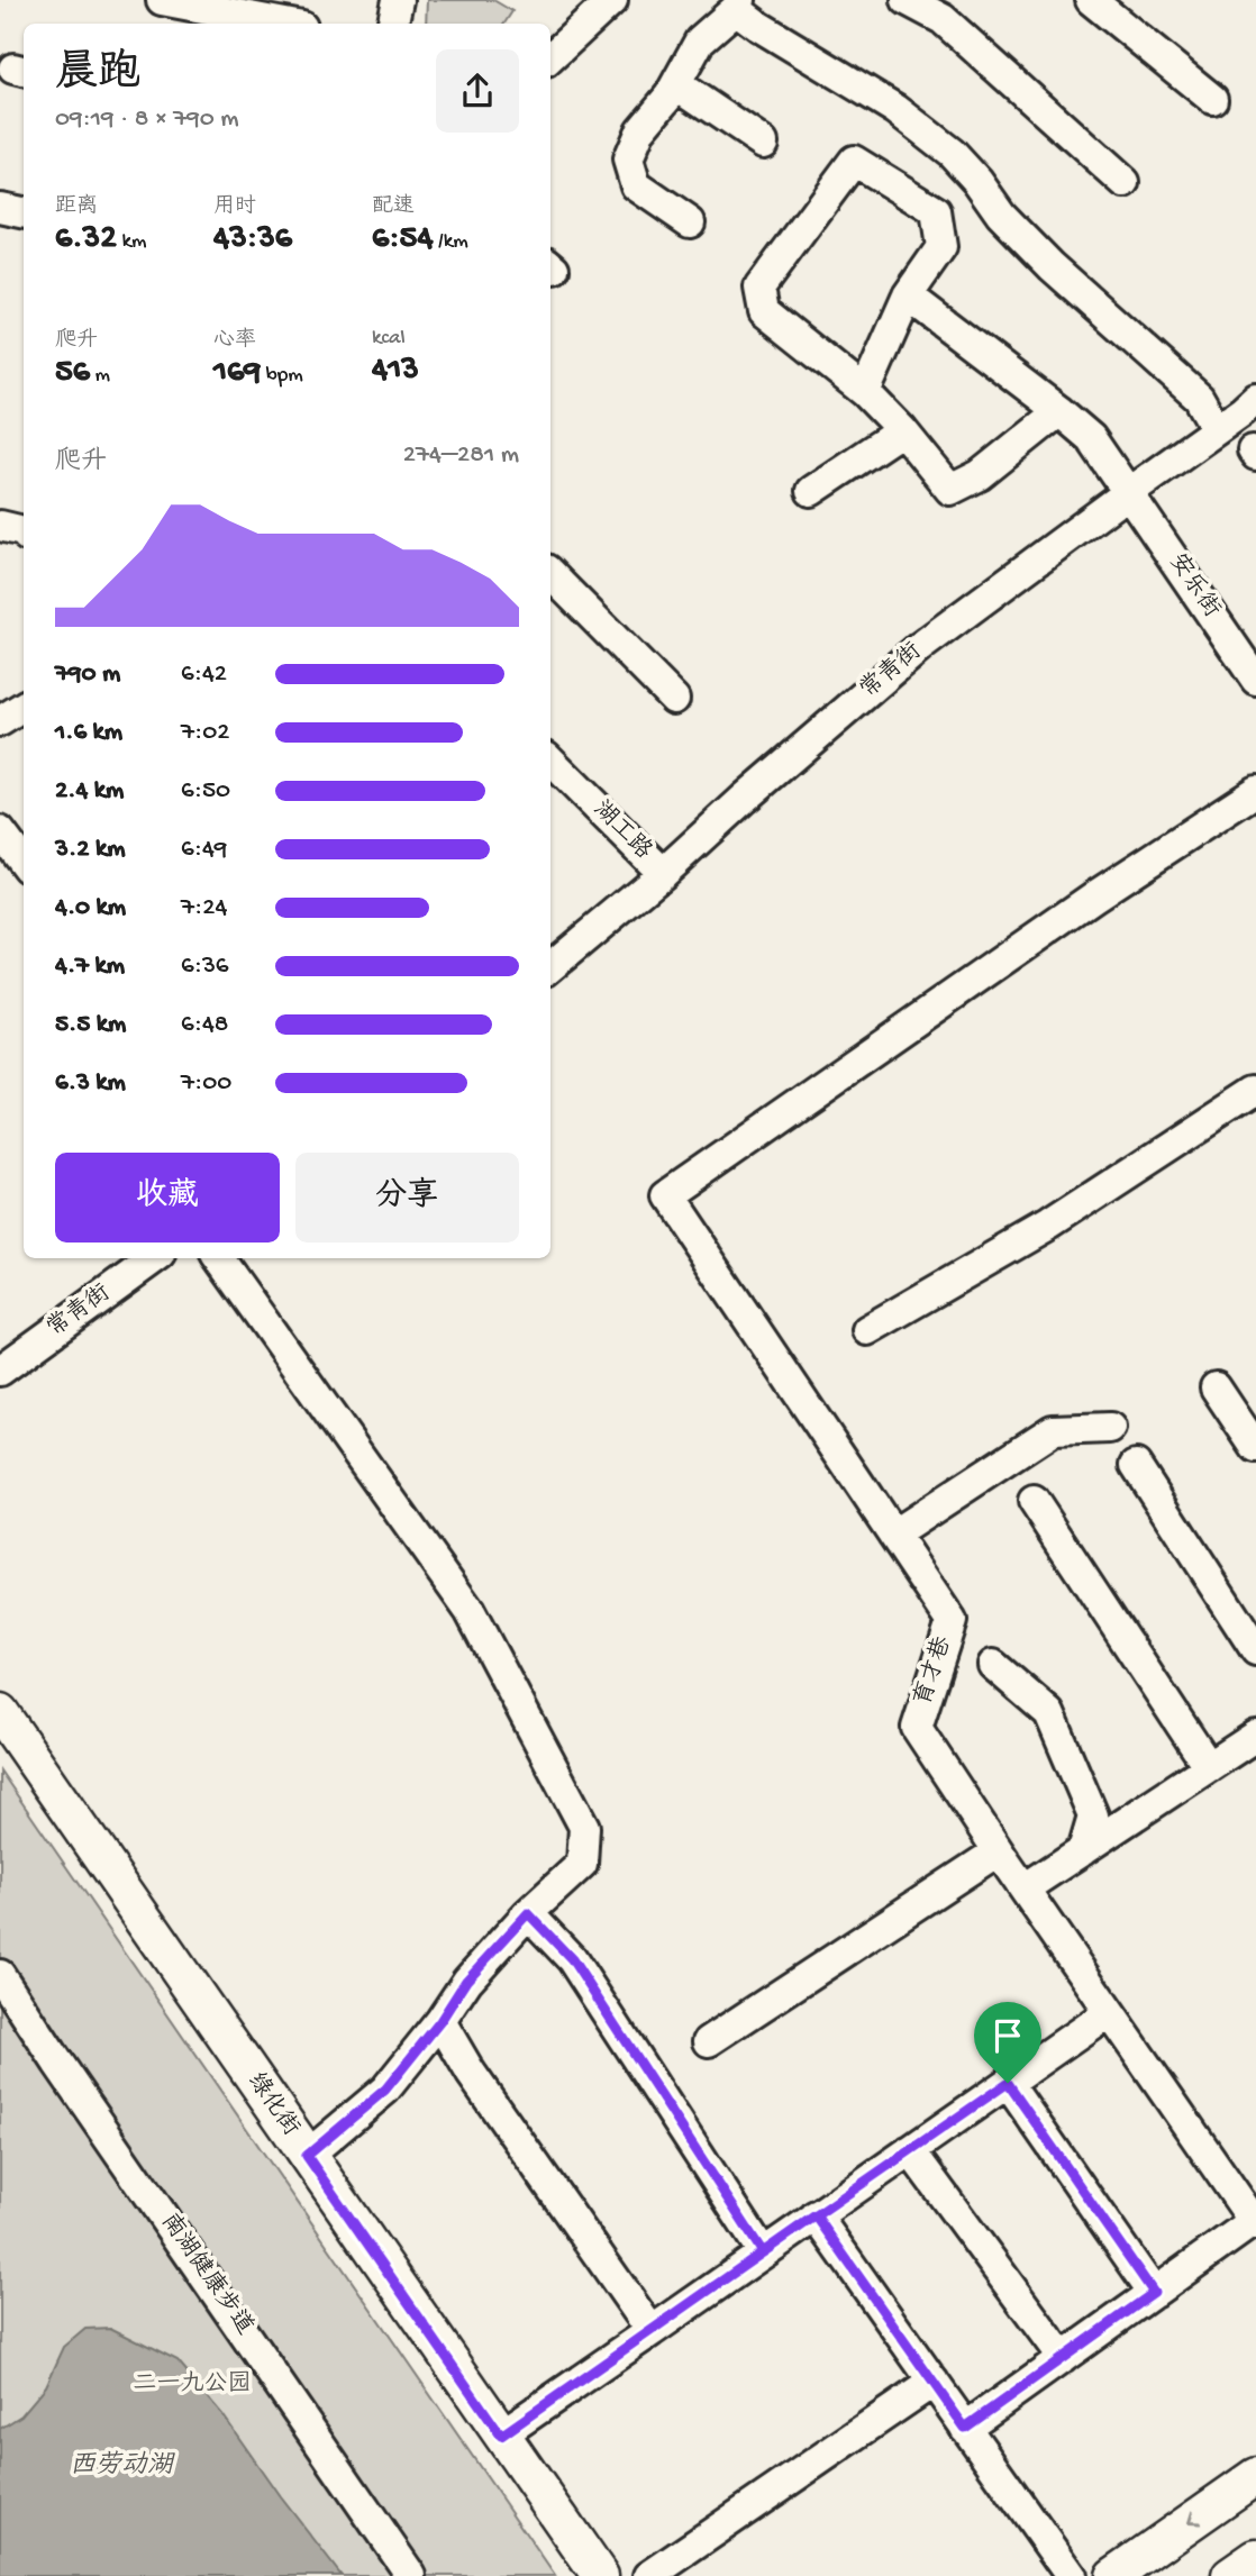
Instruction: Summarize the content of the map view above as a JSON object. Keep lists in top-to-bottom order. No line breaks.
{"streets":{"main road":["绿化街"],"street":["安乐街","常青街","湖工路","育才巷","南湖健康步道"]},"crossings":[["安乐街","常青街"],["常青街","湖工路"]],"water":["西劳动湖"],"parks":["二一九公园"],"page":{"heading":["晨跑","09:19 · 8 × 790 m"],"stats":[["距离","6.32 km"],["用时","43:36"],["配速","6:54 /km"],["爬升","56 m"],["心率","169 bpm"],["kcal","413"]],"chart":["爬升","274–281 m"],"list":[{"name":"790 m","note":"6:42"},{"name":"1.6 km","note":"7:02"},{"name":"2.4 km","note":"6:50"},{"name":"3.2 km","note":"6:49"},{"name":"4.0 km","note":"7:24"},{"name":"4.7 km","note":"6:36"},{"name":"5.5 km","note":"6:48"},{"name":"6.3 km","note":"7:00"}],"buttons":["收藏","分享"]}}
